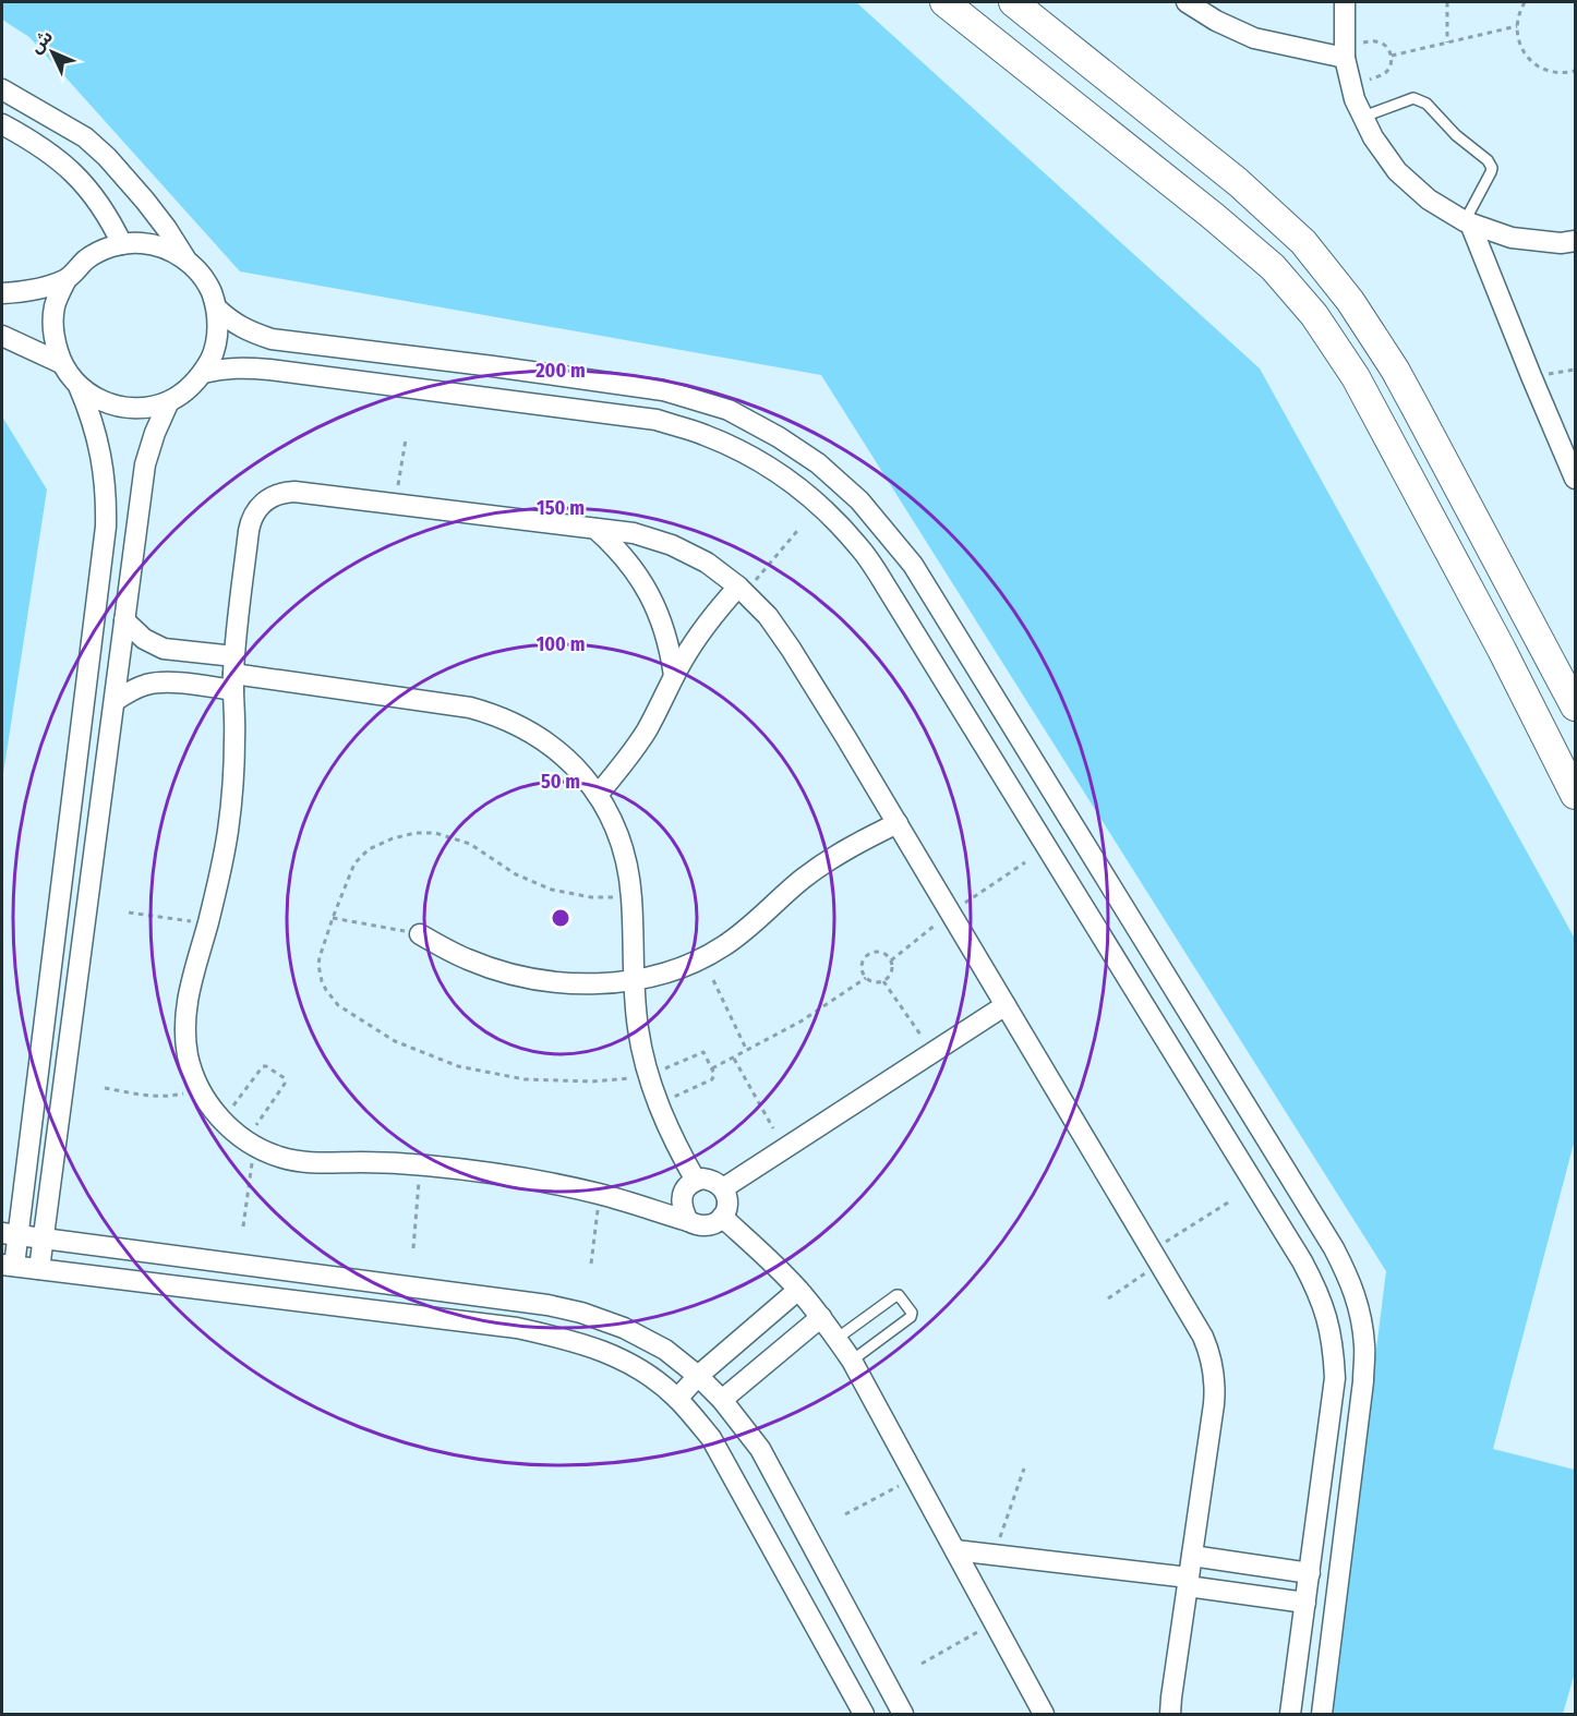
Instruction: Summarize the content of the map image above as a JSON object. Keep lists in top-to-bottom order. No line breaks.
{"north":"top left","rings":["200 m","150 m","100 m","50 m"]}
